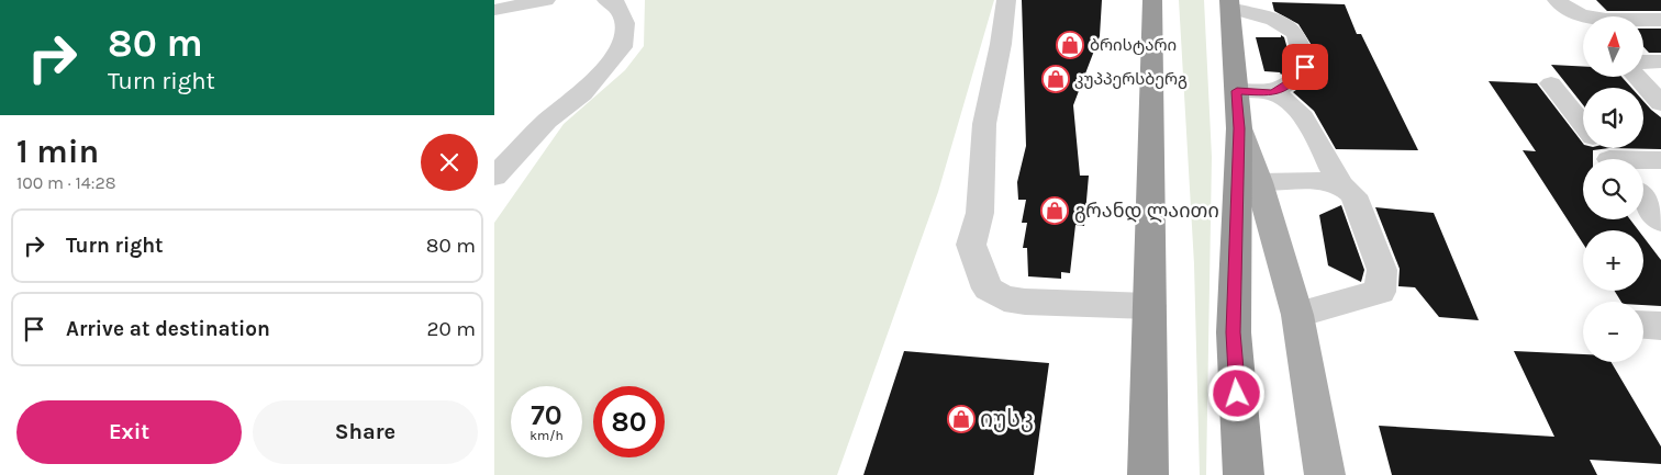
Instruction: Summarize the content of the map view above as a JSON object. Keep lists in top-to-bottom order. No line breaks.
{"places":{"shop":["ბრისტარი","კუპპერსბერგ","გრანდ ლაითი","იუსკ"]},"north":"top","page":{"turn":["80 m","Turn right"],"map_buttons":["+","−"],"heading":["1 min","100 m · 14:28"],"list":[{"name":"Turn right","value":"80 m"},{"name":"Arrive at destination","value":"20 m"}],"speed":"70 km/h","limit":"80","buttons":["Exit","Share"]}}
